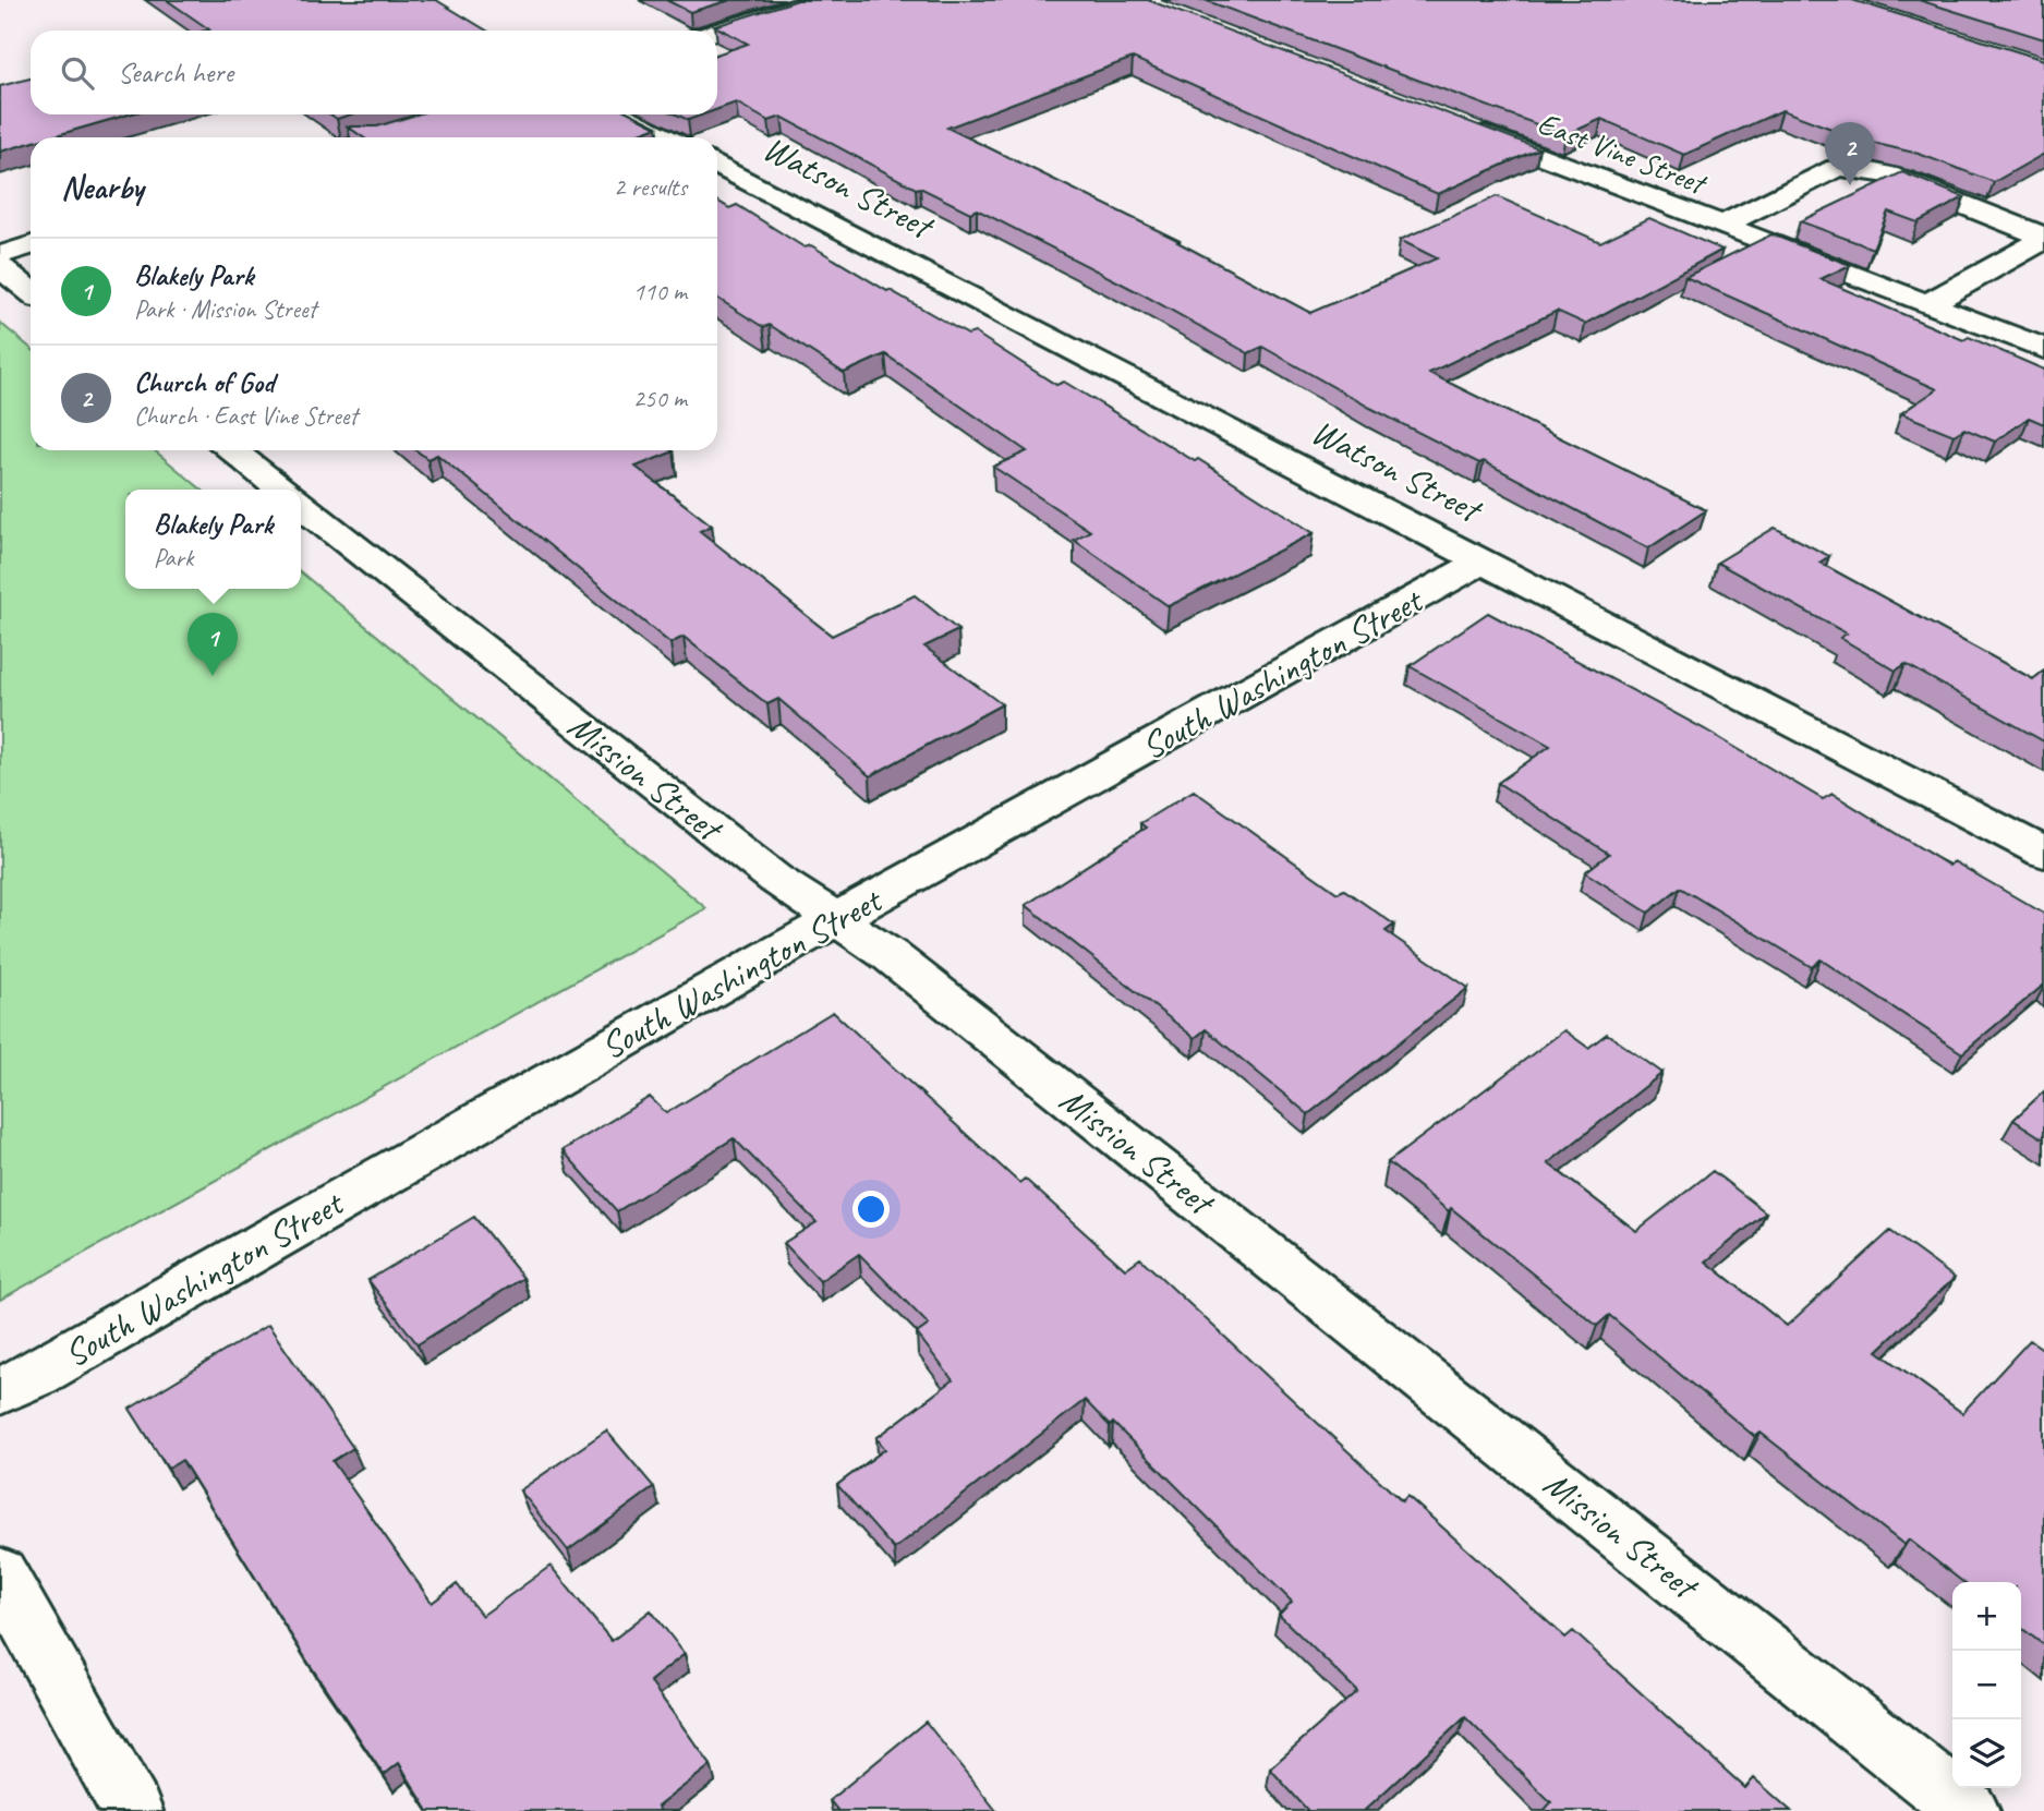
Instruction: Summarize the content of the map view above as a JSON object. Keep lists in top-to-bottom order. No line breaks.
{"streets":{"street":["East Vine Street","Watson Street","South Washington Street","Mission Street"]},"crossings":[["Watson Street","South Washington Street"],["South Washington Street","Mission Street"]],"page":{"search":"Search here","pins":["2","1"],"heading":["Nearby","2 results"],"list":[{"mark":"1","name":"Blakely Park","note":"Park · Mission Street","value":"110 m"},{"mark":"2","name":"Church of God","note":"Church · East Vine Street","value":"250 m"}],"popup":["Blakely Park","Park"],"map_buttons":["+","−"]}}
